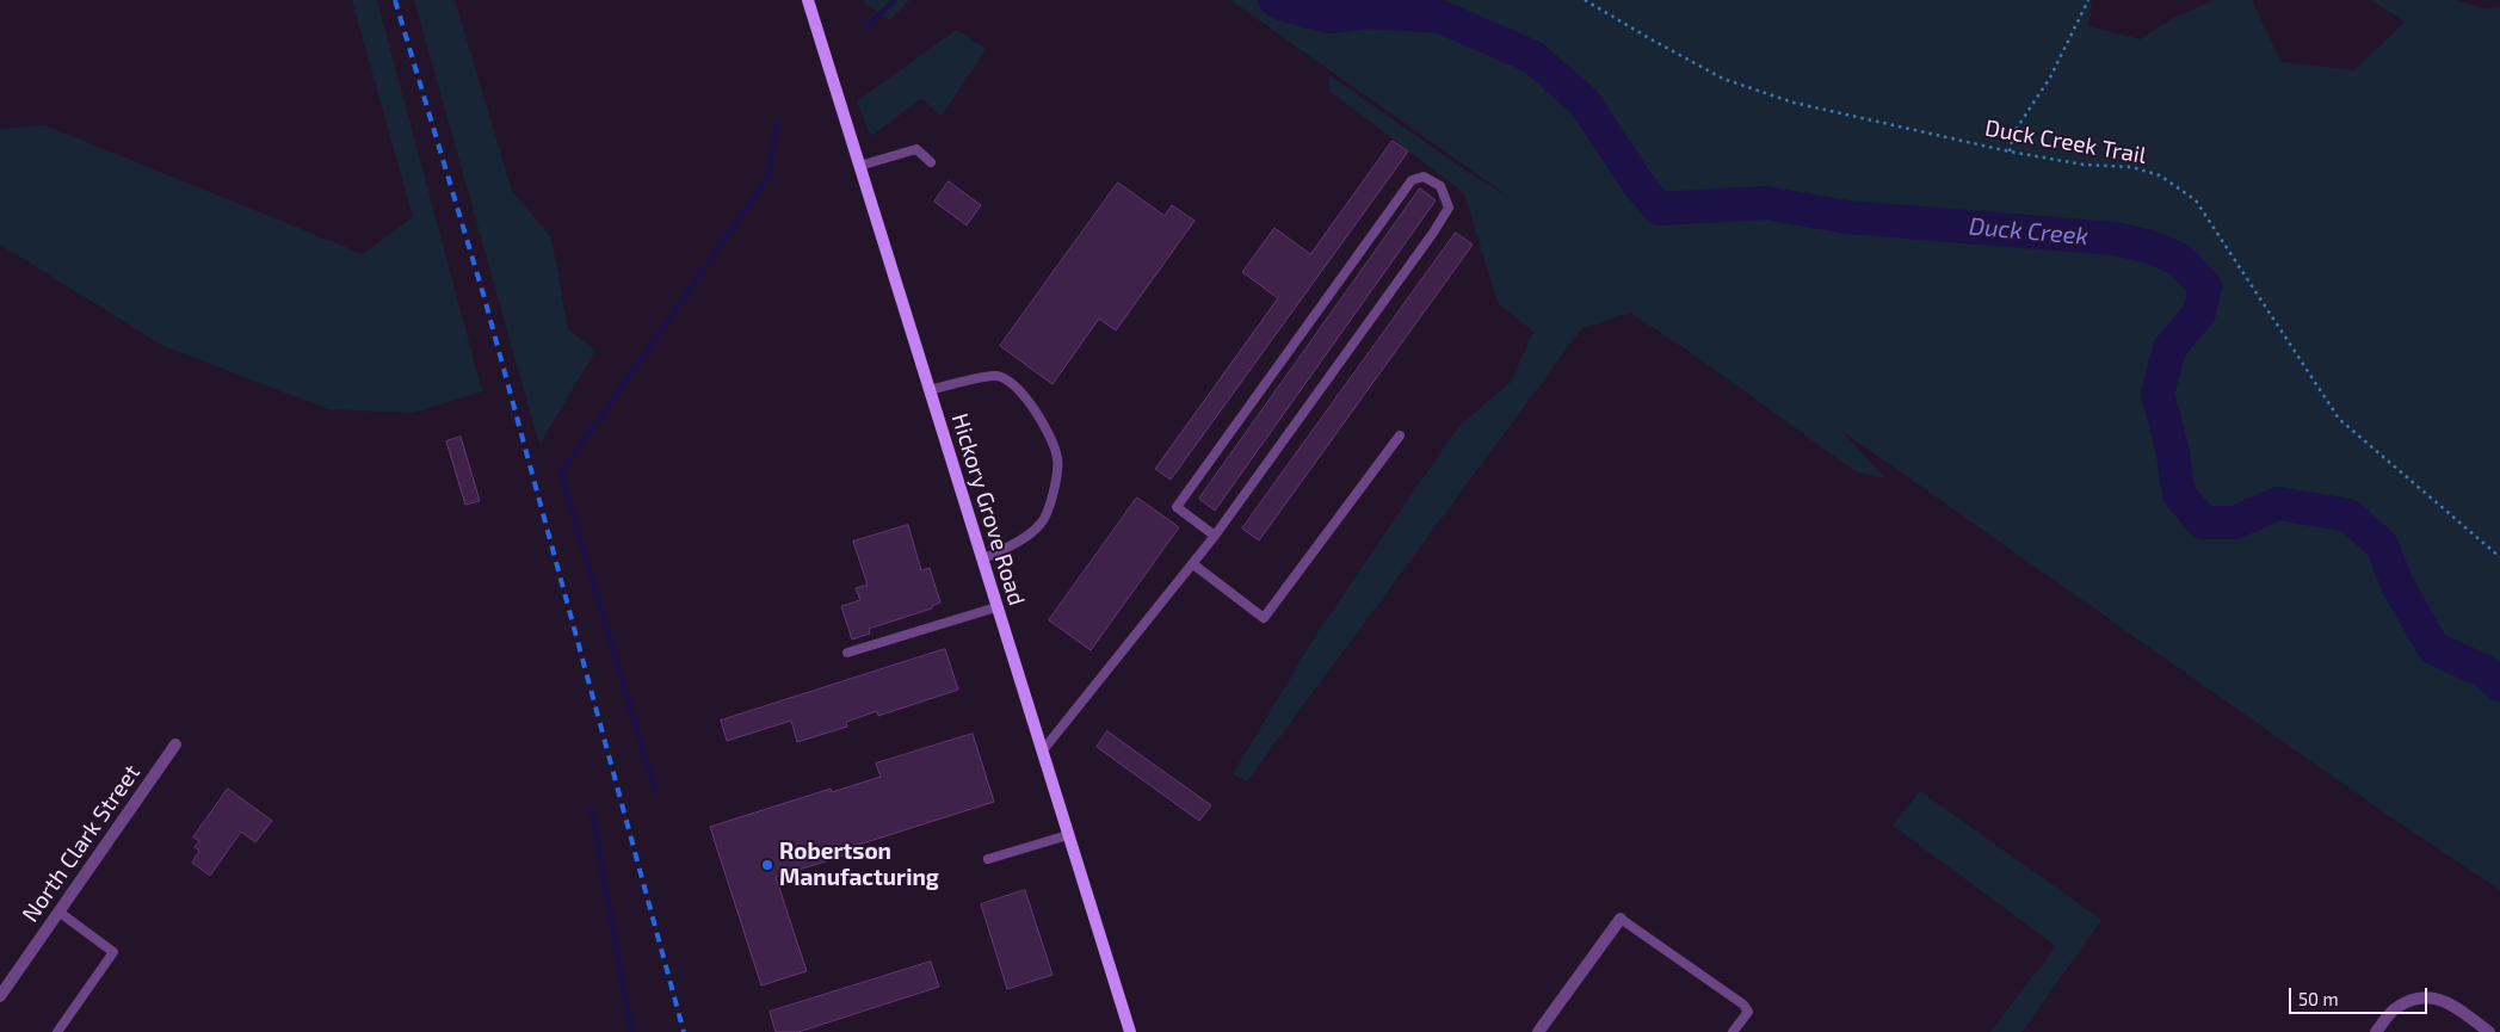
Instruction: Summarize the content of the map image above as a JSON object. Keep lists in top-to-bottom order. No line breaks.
{"streets":{"main road":["Hickory Grove Road"],"street":["North Clark Street"],"path":["Duck Creek Trail"]},"water":["Duck Creek"],"places":["Robertson Manufacturing"],"scale_bar":"50 m"}
